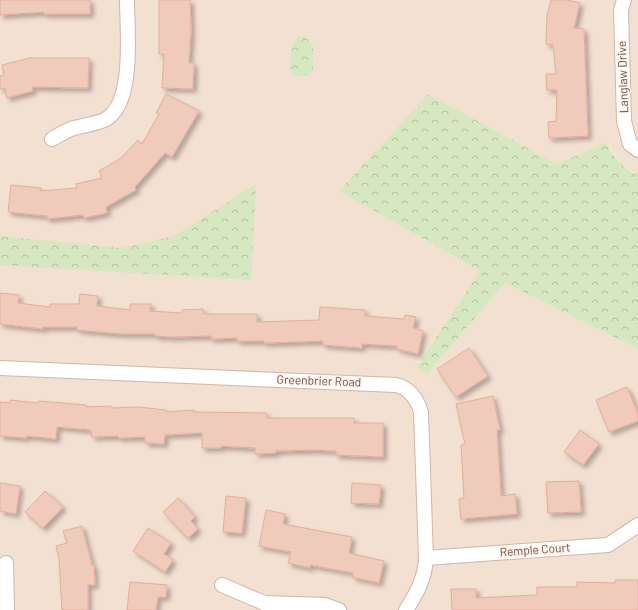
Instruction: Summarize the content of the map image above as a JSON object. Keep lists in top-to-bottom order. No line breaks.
{"streets":{"street":["Langlaw Drive","Greenbrier Road","Remple Court"]},"crossings":[["Greenbrier Road","Remple Court"]]}
